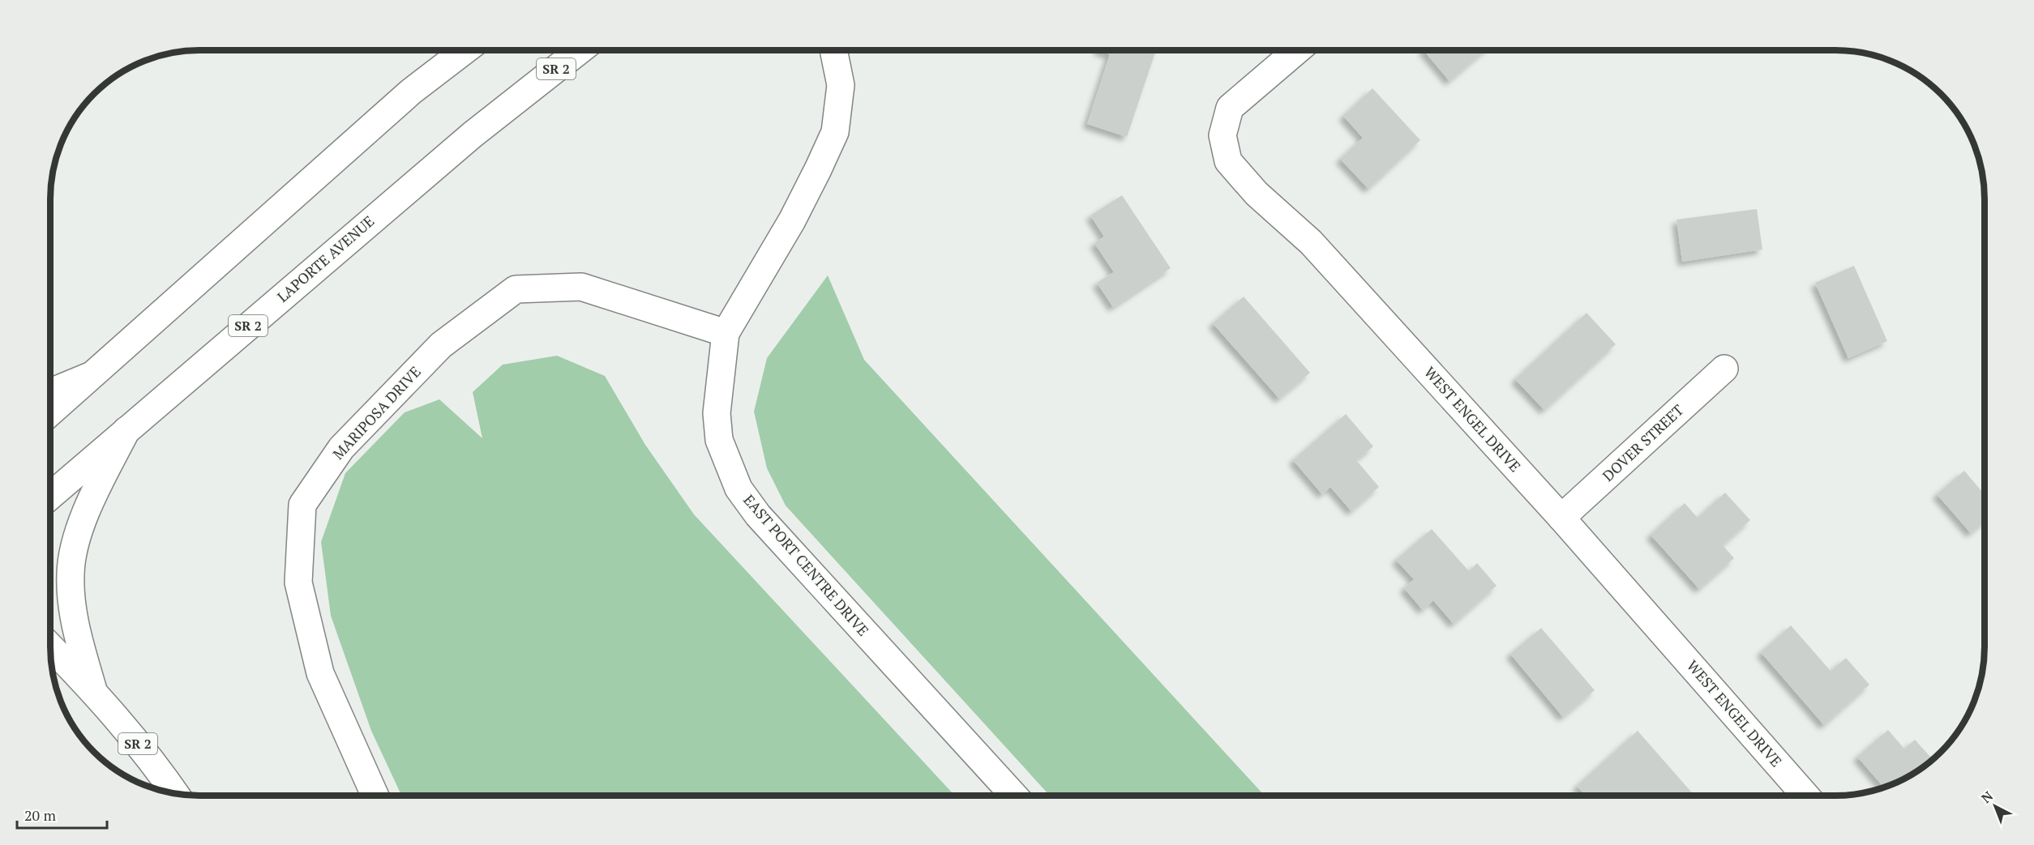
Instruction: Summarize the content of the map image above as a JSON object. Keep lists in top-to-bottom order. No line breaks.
{"streets":{"main road":["SR 2","LAPORTE AVENUE","MARIPOSA DRIVE","WEST ENGEL DRIVE","DOVER STREET","EAST PORT CENTRE DRIVE"]},"crossings":[["SR 2","LAPORTE AVENUE"],["MARIPOSA DRIVE","EAST PORT CENTRE DRIVE"],["WEST ENGEL DRIVE","DOVER STREET"]],"scale_bar":"20 m","north":"top left"}
